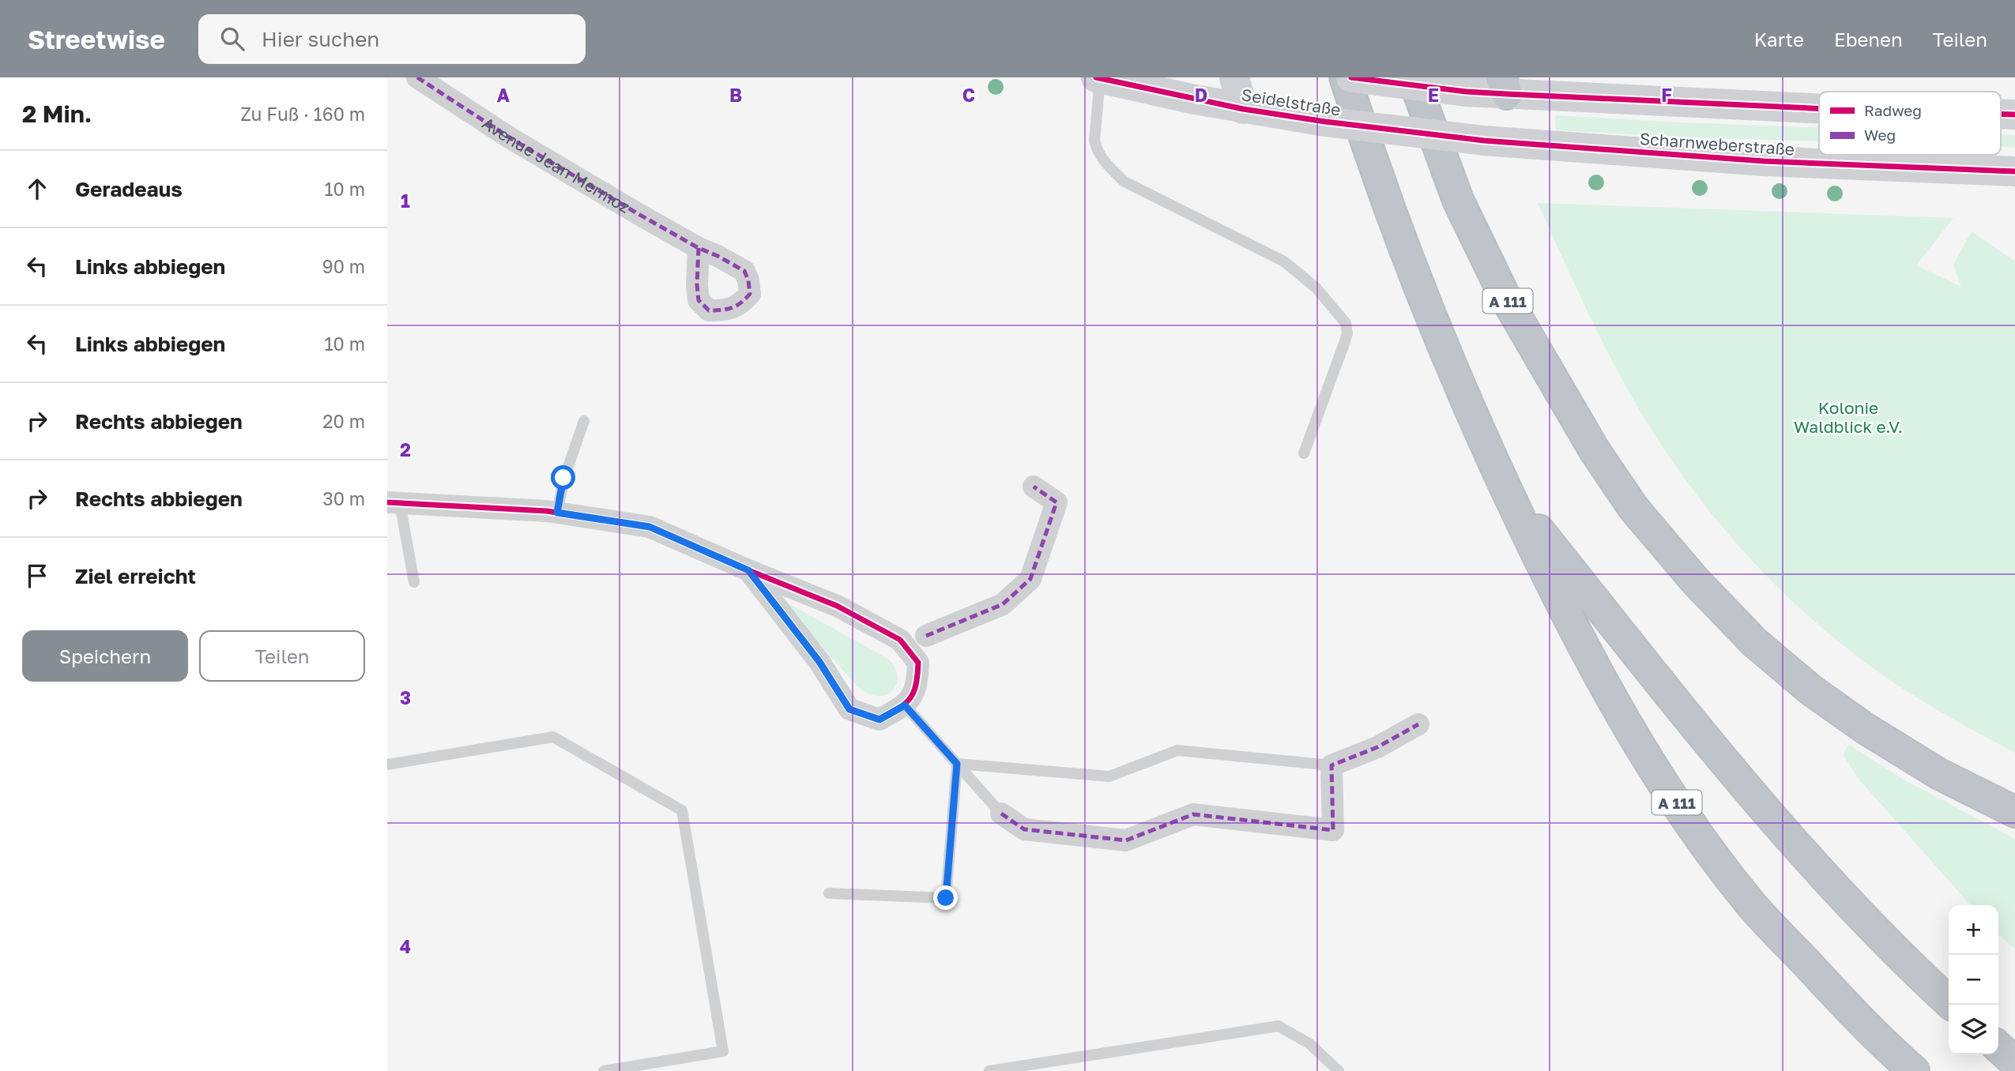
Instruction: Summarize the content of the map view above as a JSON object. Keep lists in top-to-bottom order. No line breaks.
{"streets":{"highway":["A 111"],"main road":["Seidelstraße","Scharnweberstraße"],"street":["Avenue Jean Mermoz"]},"crossings":[["Seidelstraße","Scharnweberstraße"]],"parks":["Kolonie Waldblick e.V."],"legend":["Radweg","Weg"],"page":{"header":"Streetwise","search":"Hier suchen","nav":["Karte","Ebenen","Teilen"],"heading":["2 Min.","Zu Fuß · 160 m"],"list":[["Geradeaus","10 m"],["Links abbiegen","90 m"],["Links abbiegen","10 m"],["Rechts abbiegen","20 m"],["Rechts abbiegen","30 m"],"Ziel erreicht"],"buttons":["Speichern","Teilen"],"map_buttons":["+","−"]},"grid":{"columns":["A","B","C","D","E","F"],"rows":["1","2","3","4"]}}
